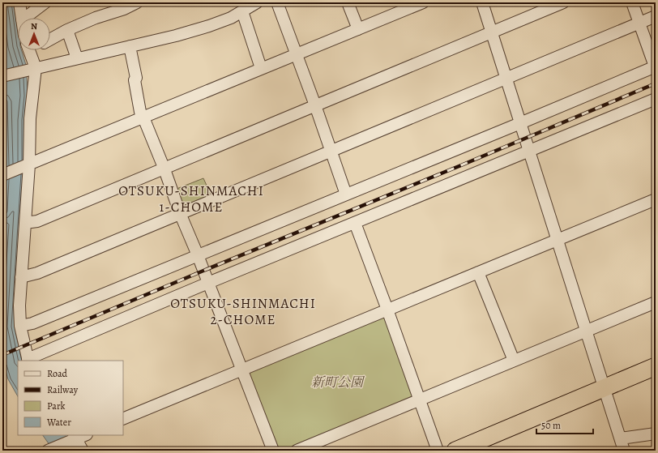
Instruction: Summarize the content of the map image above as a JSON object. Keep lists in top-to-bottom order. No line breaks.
{"districts":["OTSUKU-SHINMACHI 1-CHOME","OTSUKU-SHINMACHI 2-CHOME"],"parks":["新町公園"],"legend":["Road","Railway","Park","Water"],"scale_bar":"50 m","north":"top"}
